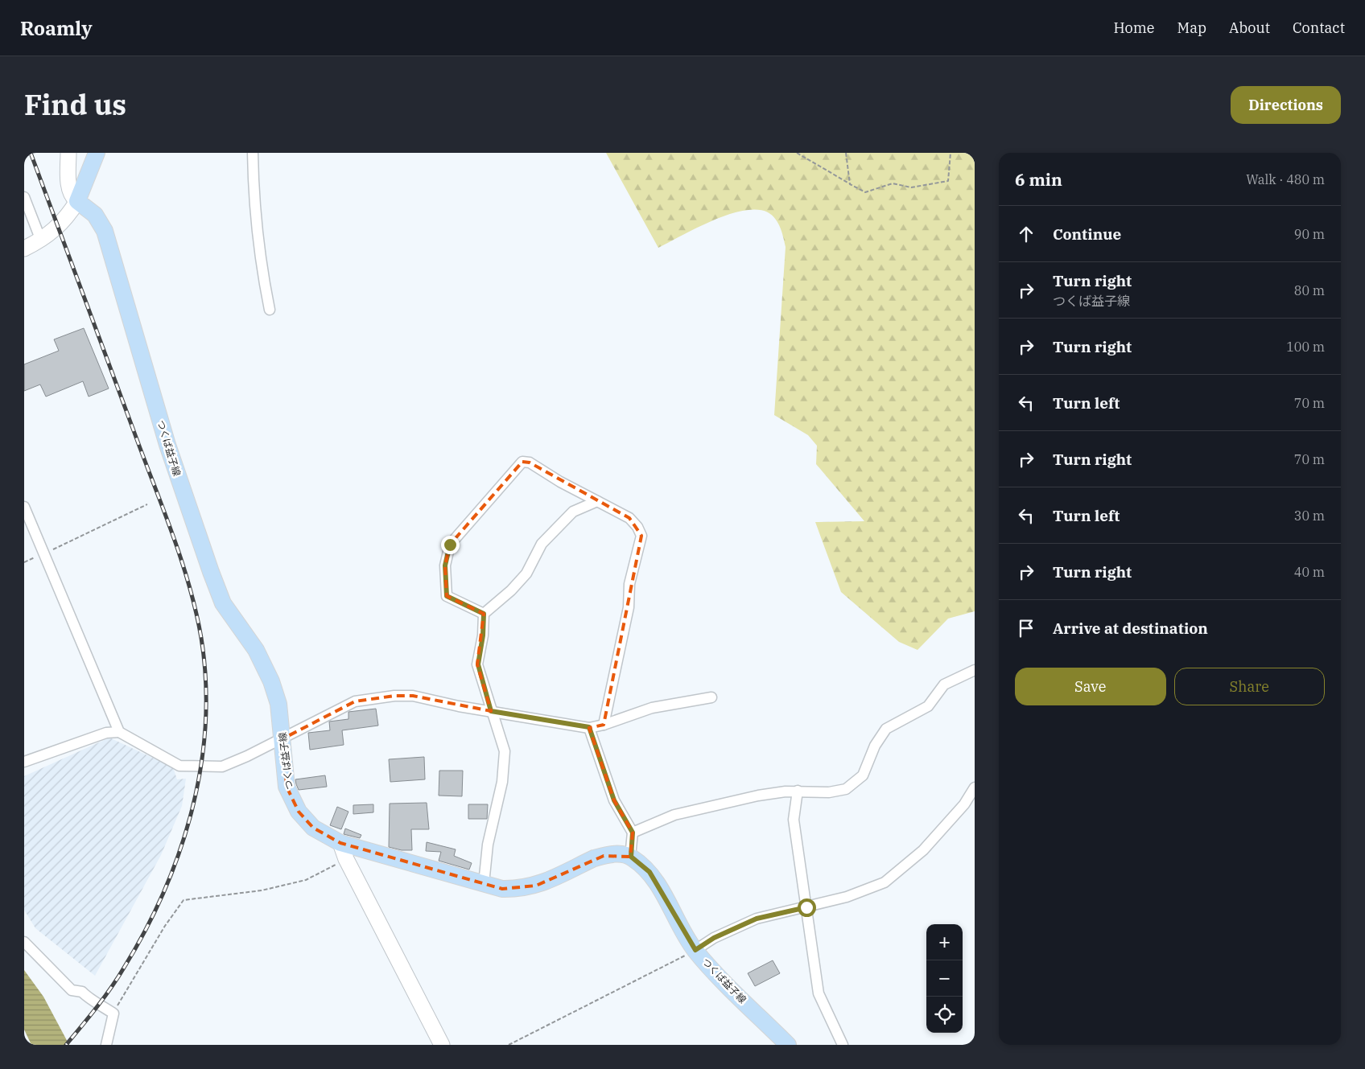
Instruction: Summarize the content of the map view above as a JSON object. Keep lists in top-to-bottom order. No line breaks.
{"streets":{"main road":["つくば益子線"]},"page":{"header":"Roamly","nav":["Home","Map","About","Contact"],"title":"Find us","buttons":["Directions",["Save","Share"]],"heading":["6 min","Walk · 480 m"],"list":[["Continue","90 m"],["Turn right","つくば益子線","80 m"],["Turn right","100 m"],["Turn left","70 m"],["Turn right","70 m"],["Turn left","30 m"],["Turn right","40 m"],"Arrive at destination"],"map_buttons":["+","−"]}}
